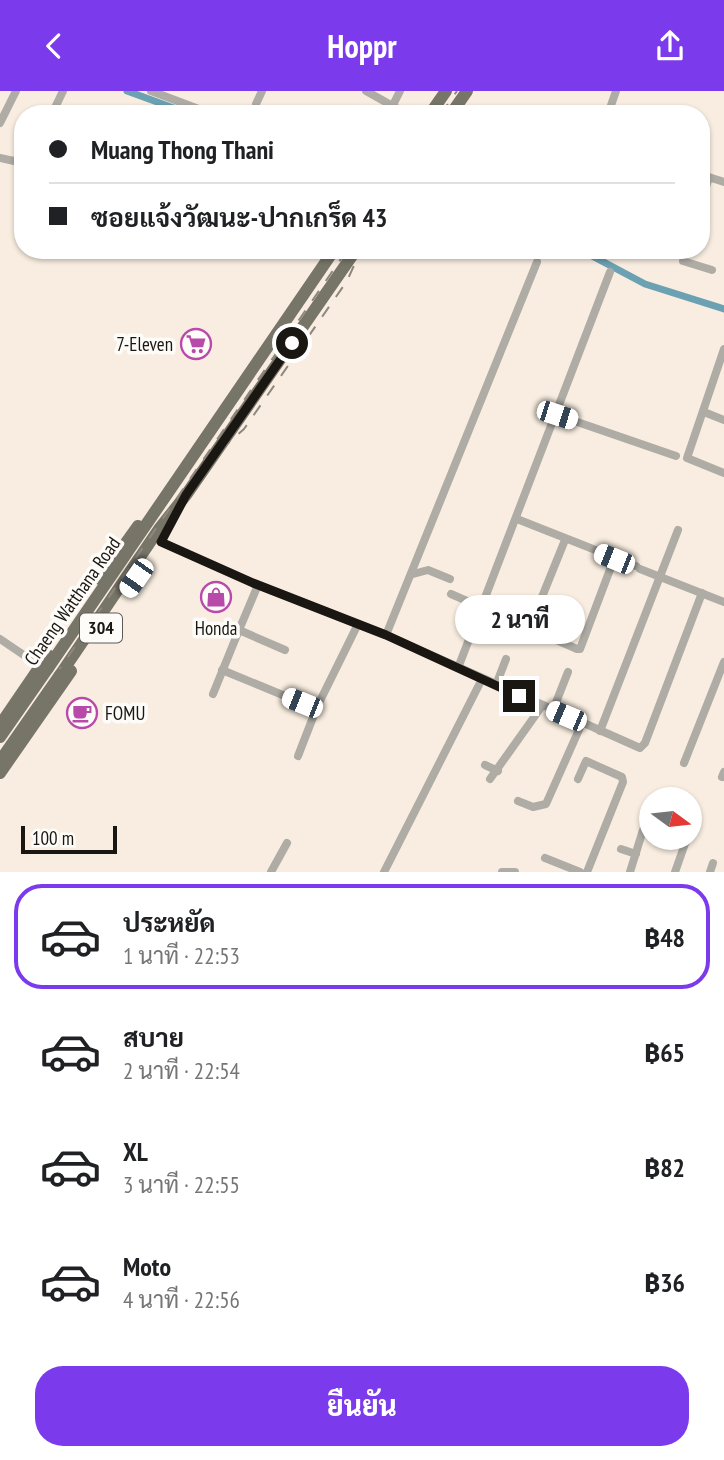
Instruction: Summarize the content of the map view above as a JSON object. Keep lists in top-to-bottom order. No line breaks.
{"streets":{"main road":["Chaeng Watthana Road","304"]},"places":{"supermarket":["7-Eleven"],"shop":["Honda"],"cafe":["FOMU"]},"scale_bar":"100 m","north":"right","page":{"header":"Hoppr","banner":["Muang Thong Thani","ซอยแจ้งวัฒนะ-ปากเกร็ด 43"],"bubble":"2 นาที","scale":"100 m","list":[{"name":"ประหยัด","note":"1 นาที · 22:53","value":"฿48"},{"name":"สบาย","note":"2 นาที · 22:54","value":"฿65"},{"name":"XL","note":"3 นาที · 22:55","value":"฿82"},{"name":"Moto","note":"4 นาที · 22:56","value":"฿36"}],"buttons":"ยืนยัน"}}
